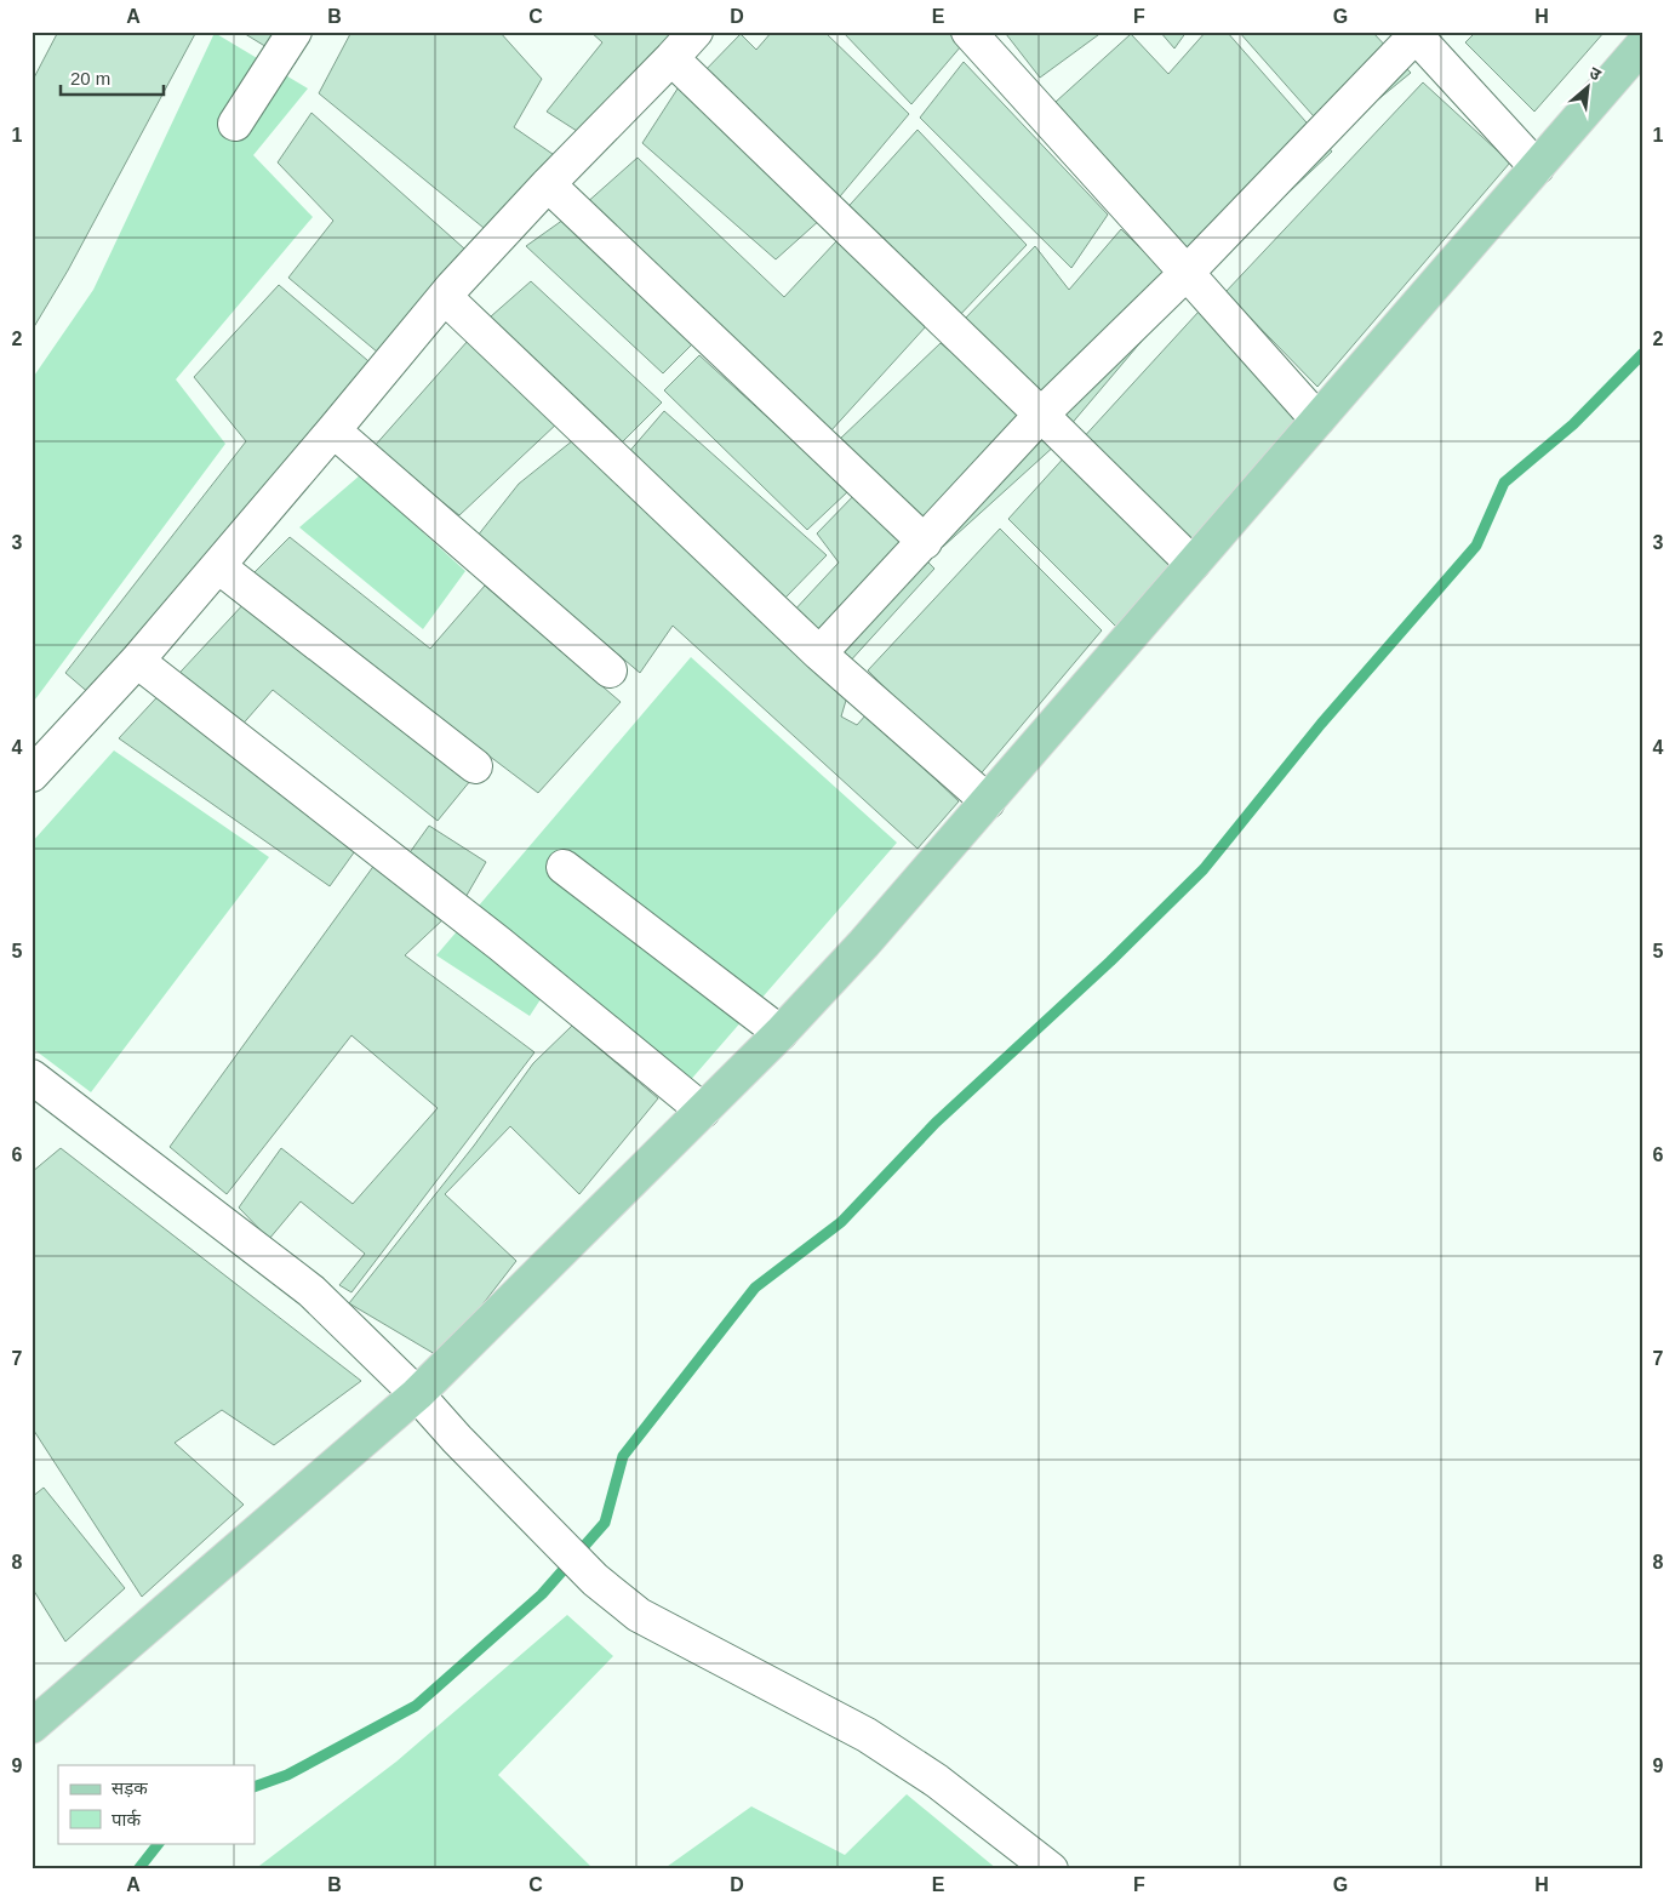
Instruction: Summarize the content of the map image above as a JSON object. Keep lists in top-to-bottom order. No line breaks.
{"legend":["सड़क","पार्क"],"scale_bar":"20 m","north":"top right","grid":{"columns":["A","B","C","D","E","F","G","H"],"rows":["1","2","3","4","5","6","7","8","9"]}}
